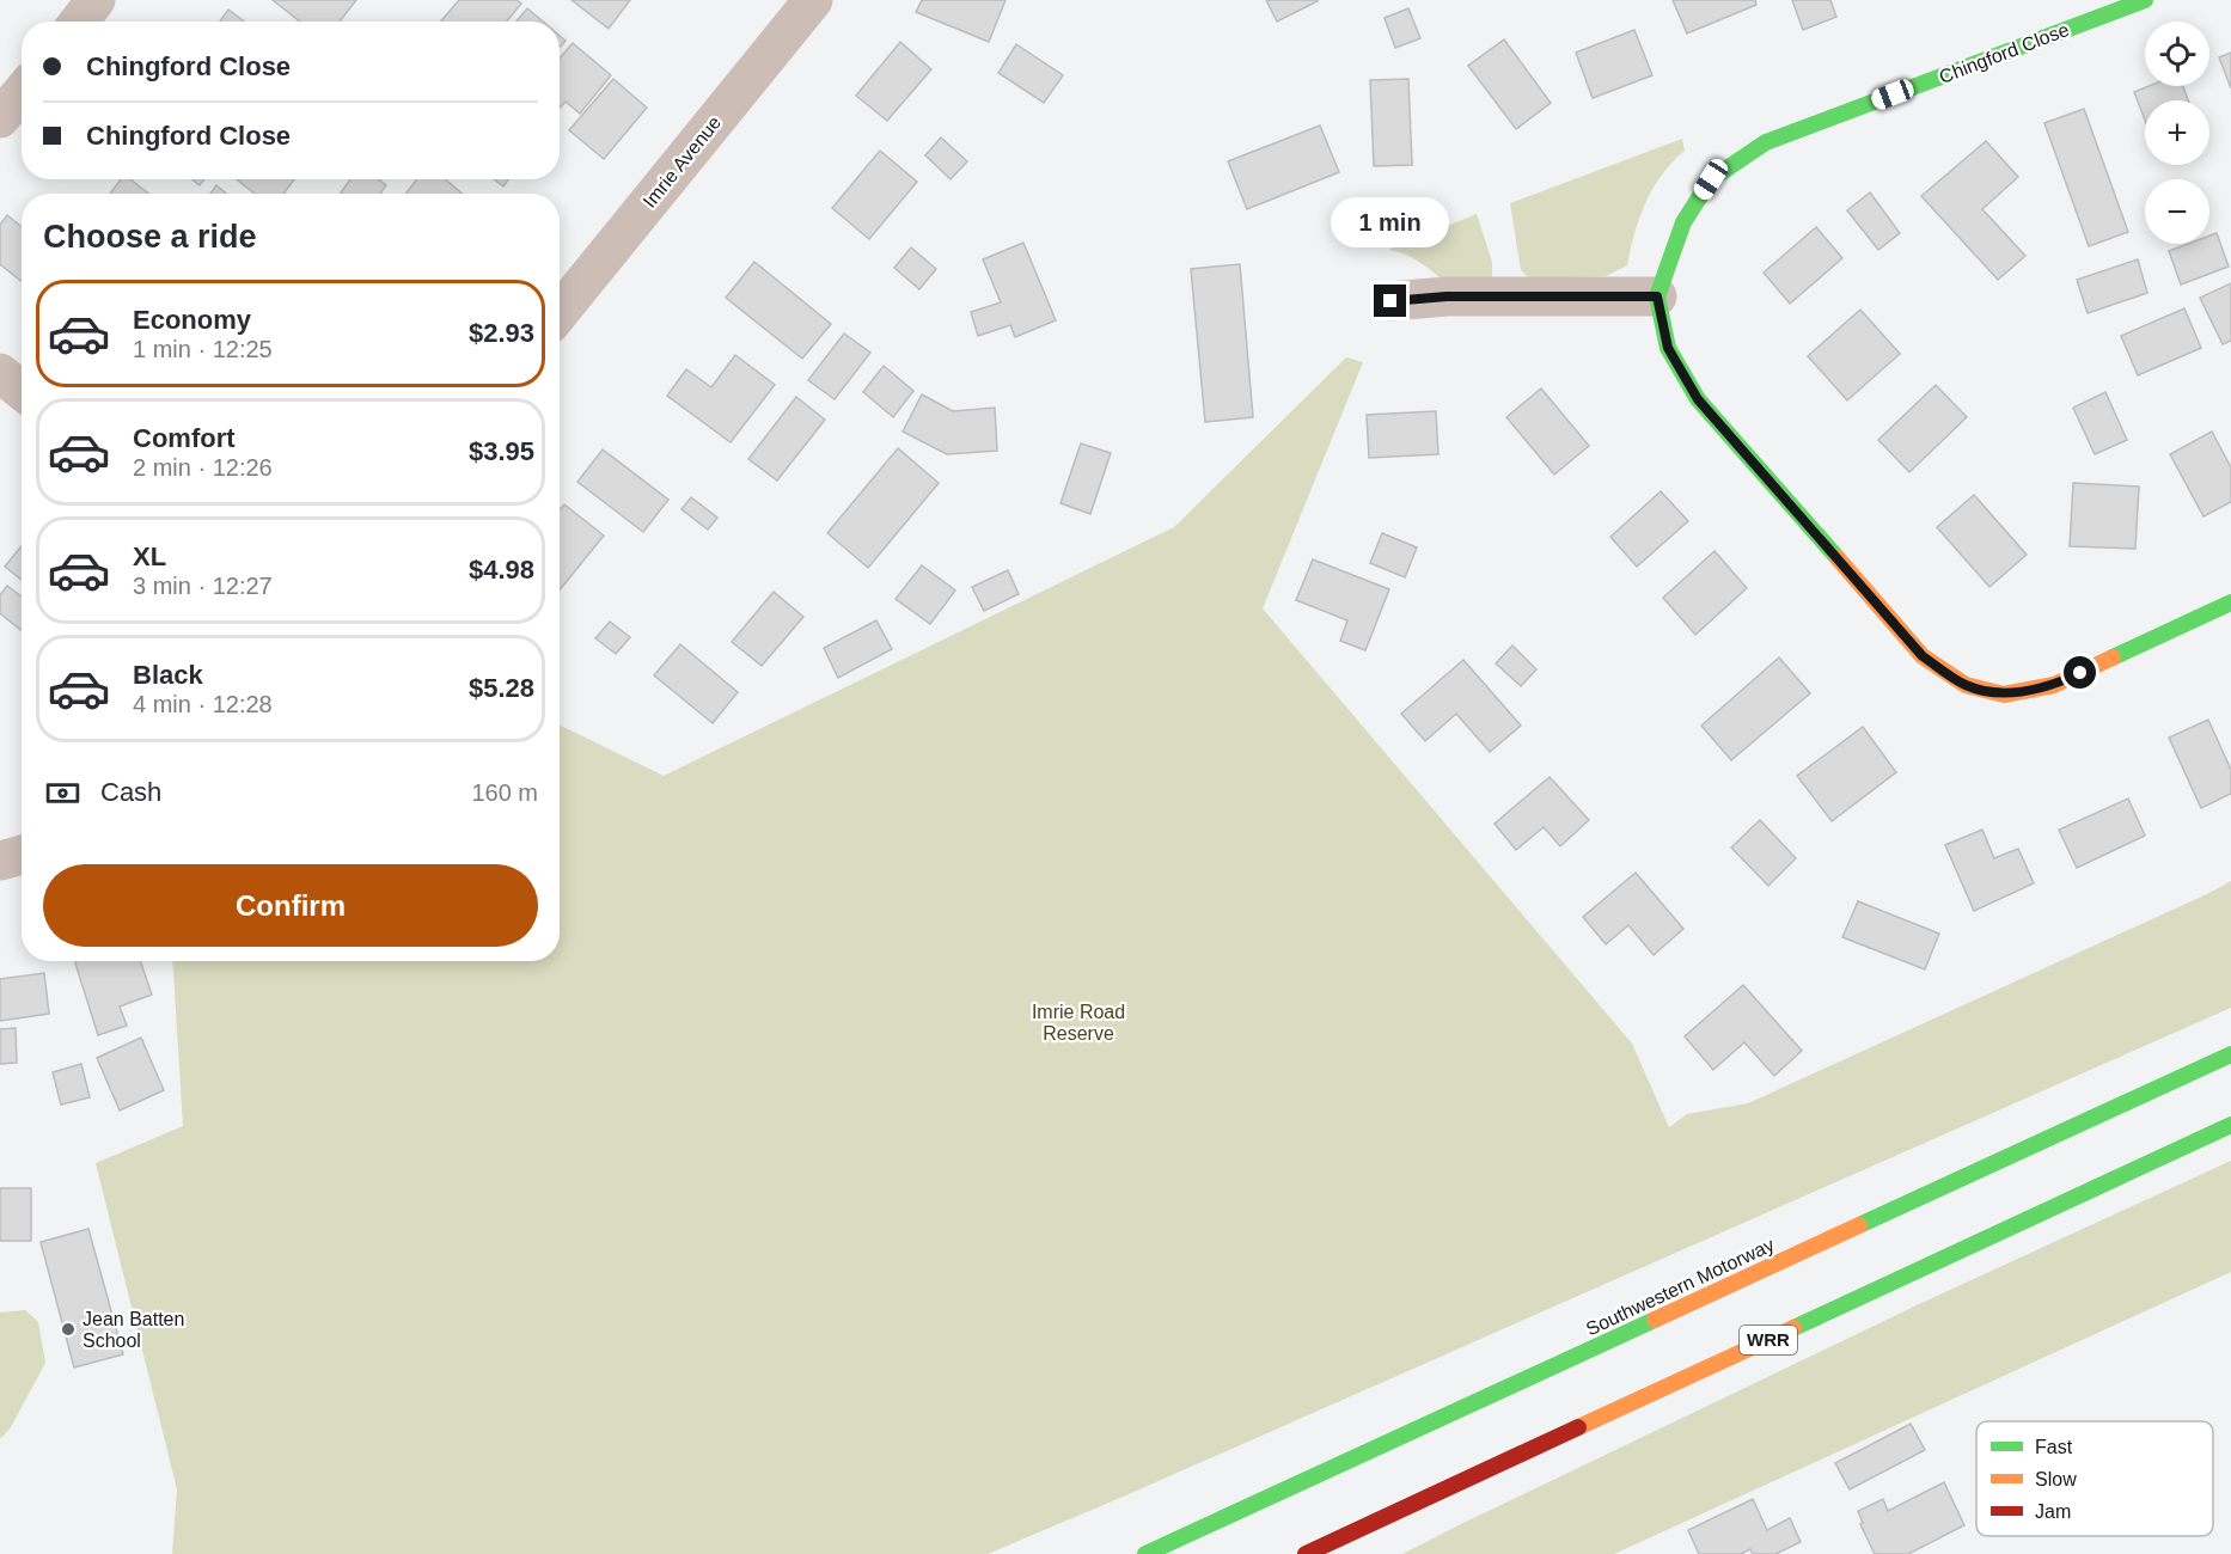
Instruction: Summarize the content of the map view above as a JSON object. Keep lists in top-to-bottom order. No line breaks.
{"streets":{"main road":["Chingford Close","Southwestern Motorway","WRR"],"street":["Imrie Avenue"]},"parks":["Imrie Road Reserve"],"places":["Jean Batten School"],"legend":["Fast","Slow","Jam"],"page":{"map_buttons":["+","−"],"banner":["Chingford Close","Chingford Close"],"heading":"Choose a ride","bubble":"1 min","list":[{"name":"Economy","note":"1 min · 12:25","value":"$2.93"},{"name":"Comfort","note":"2 min · 12:26","value":"$3.95"},{"name":"XL","note":"3 min · 12:27","value":"$4.98"},{"name":"Black","note":"4 min · 12:28","value":"$5.28"}],"pay":["Cash","160 m"],"buttons":"Confirm"}}
